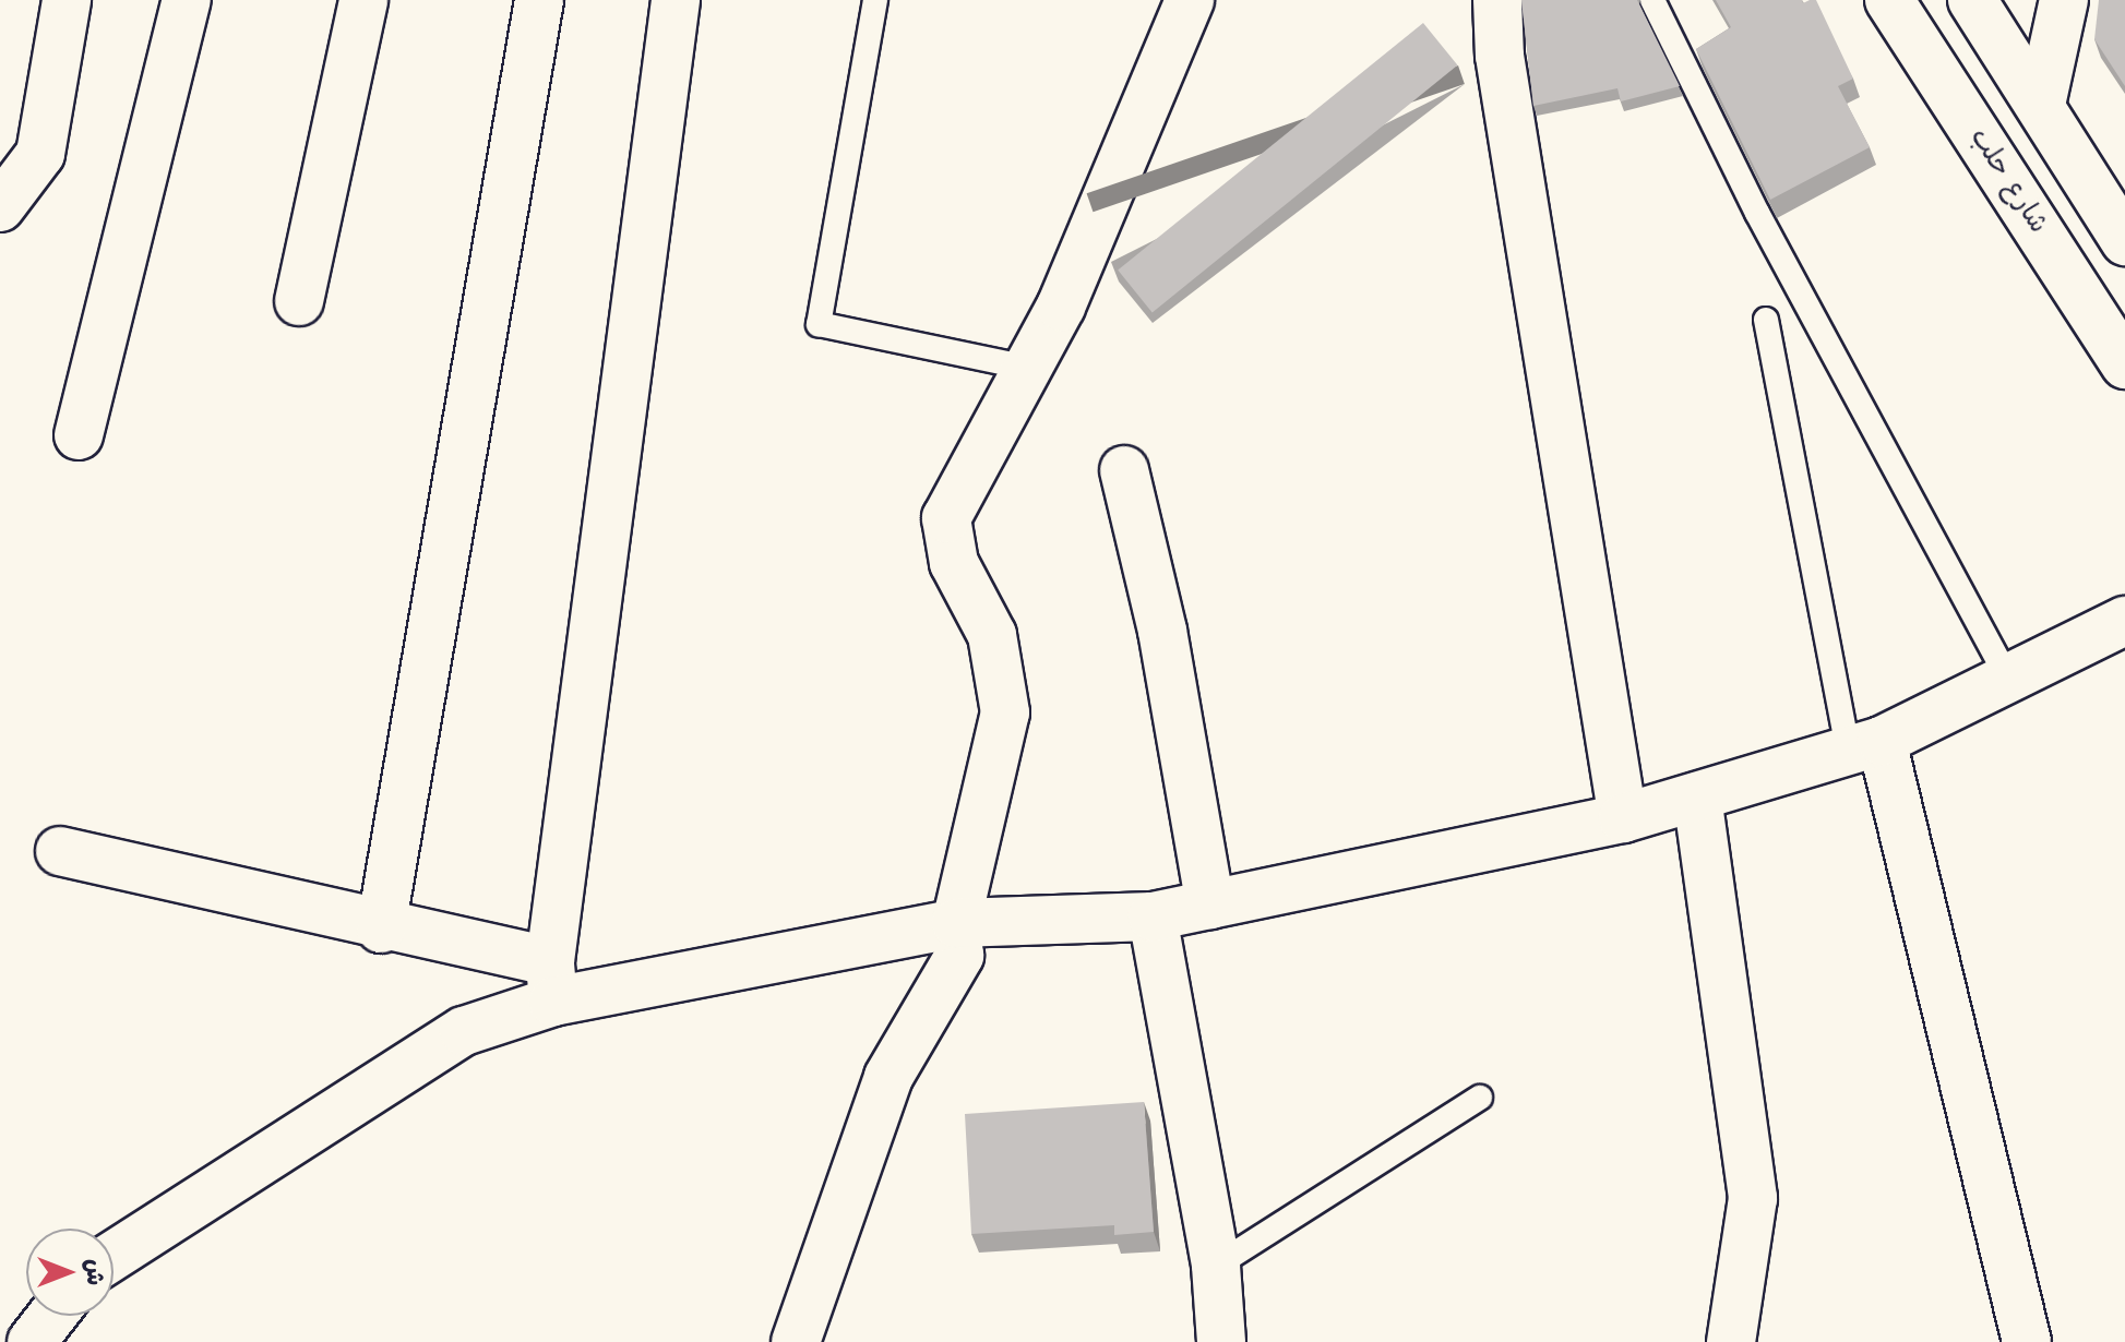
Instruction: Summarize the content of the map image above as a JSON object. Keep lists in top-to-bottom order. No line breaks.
{"streets":{"street":["شارع حلب"]},"north":"right"}
